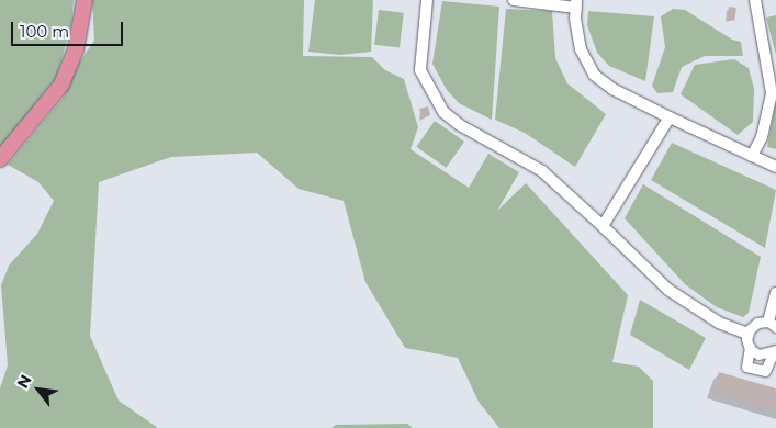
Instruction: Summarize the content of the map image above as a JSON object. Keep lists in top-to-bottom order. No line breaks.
{"scale_bar":"100 m","north":"top left"}
